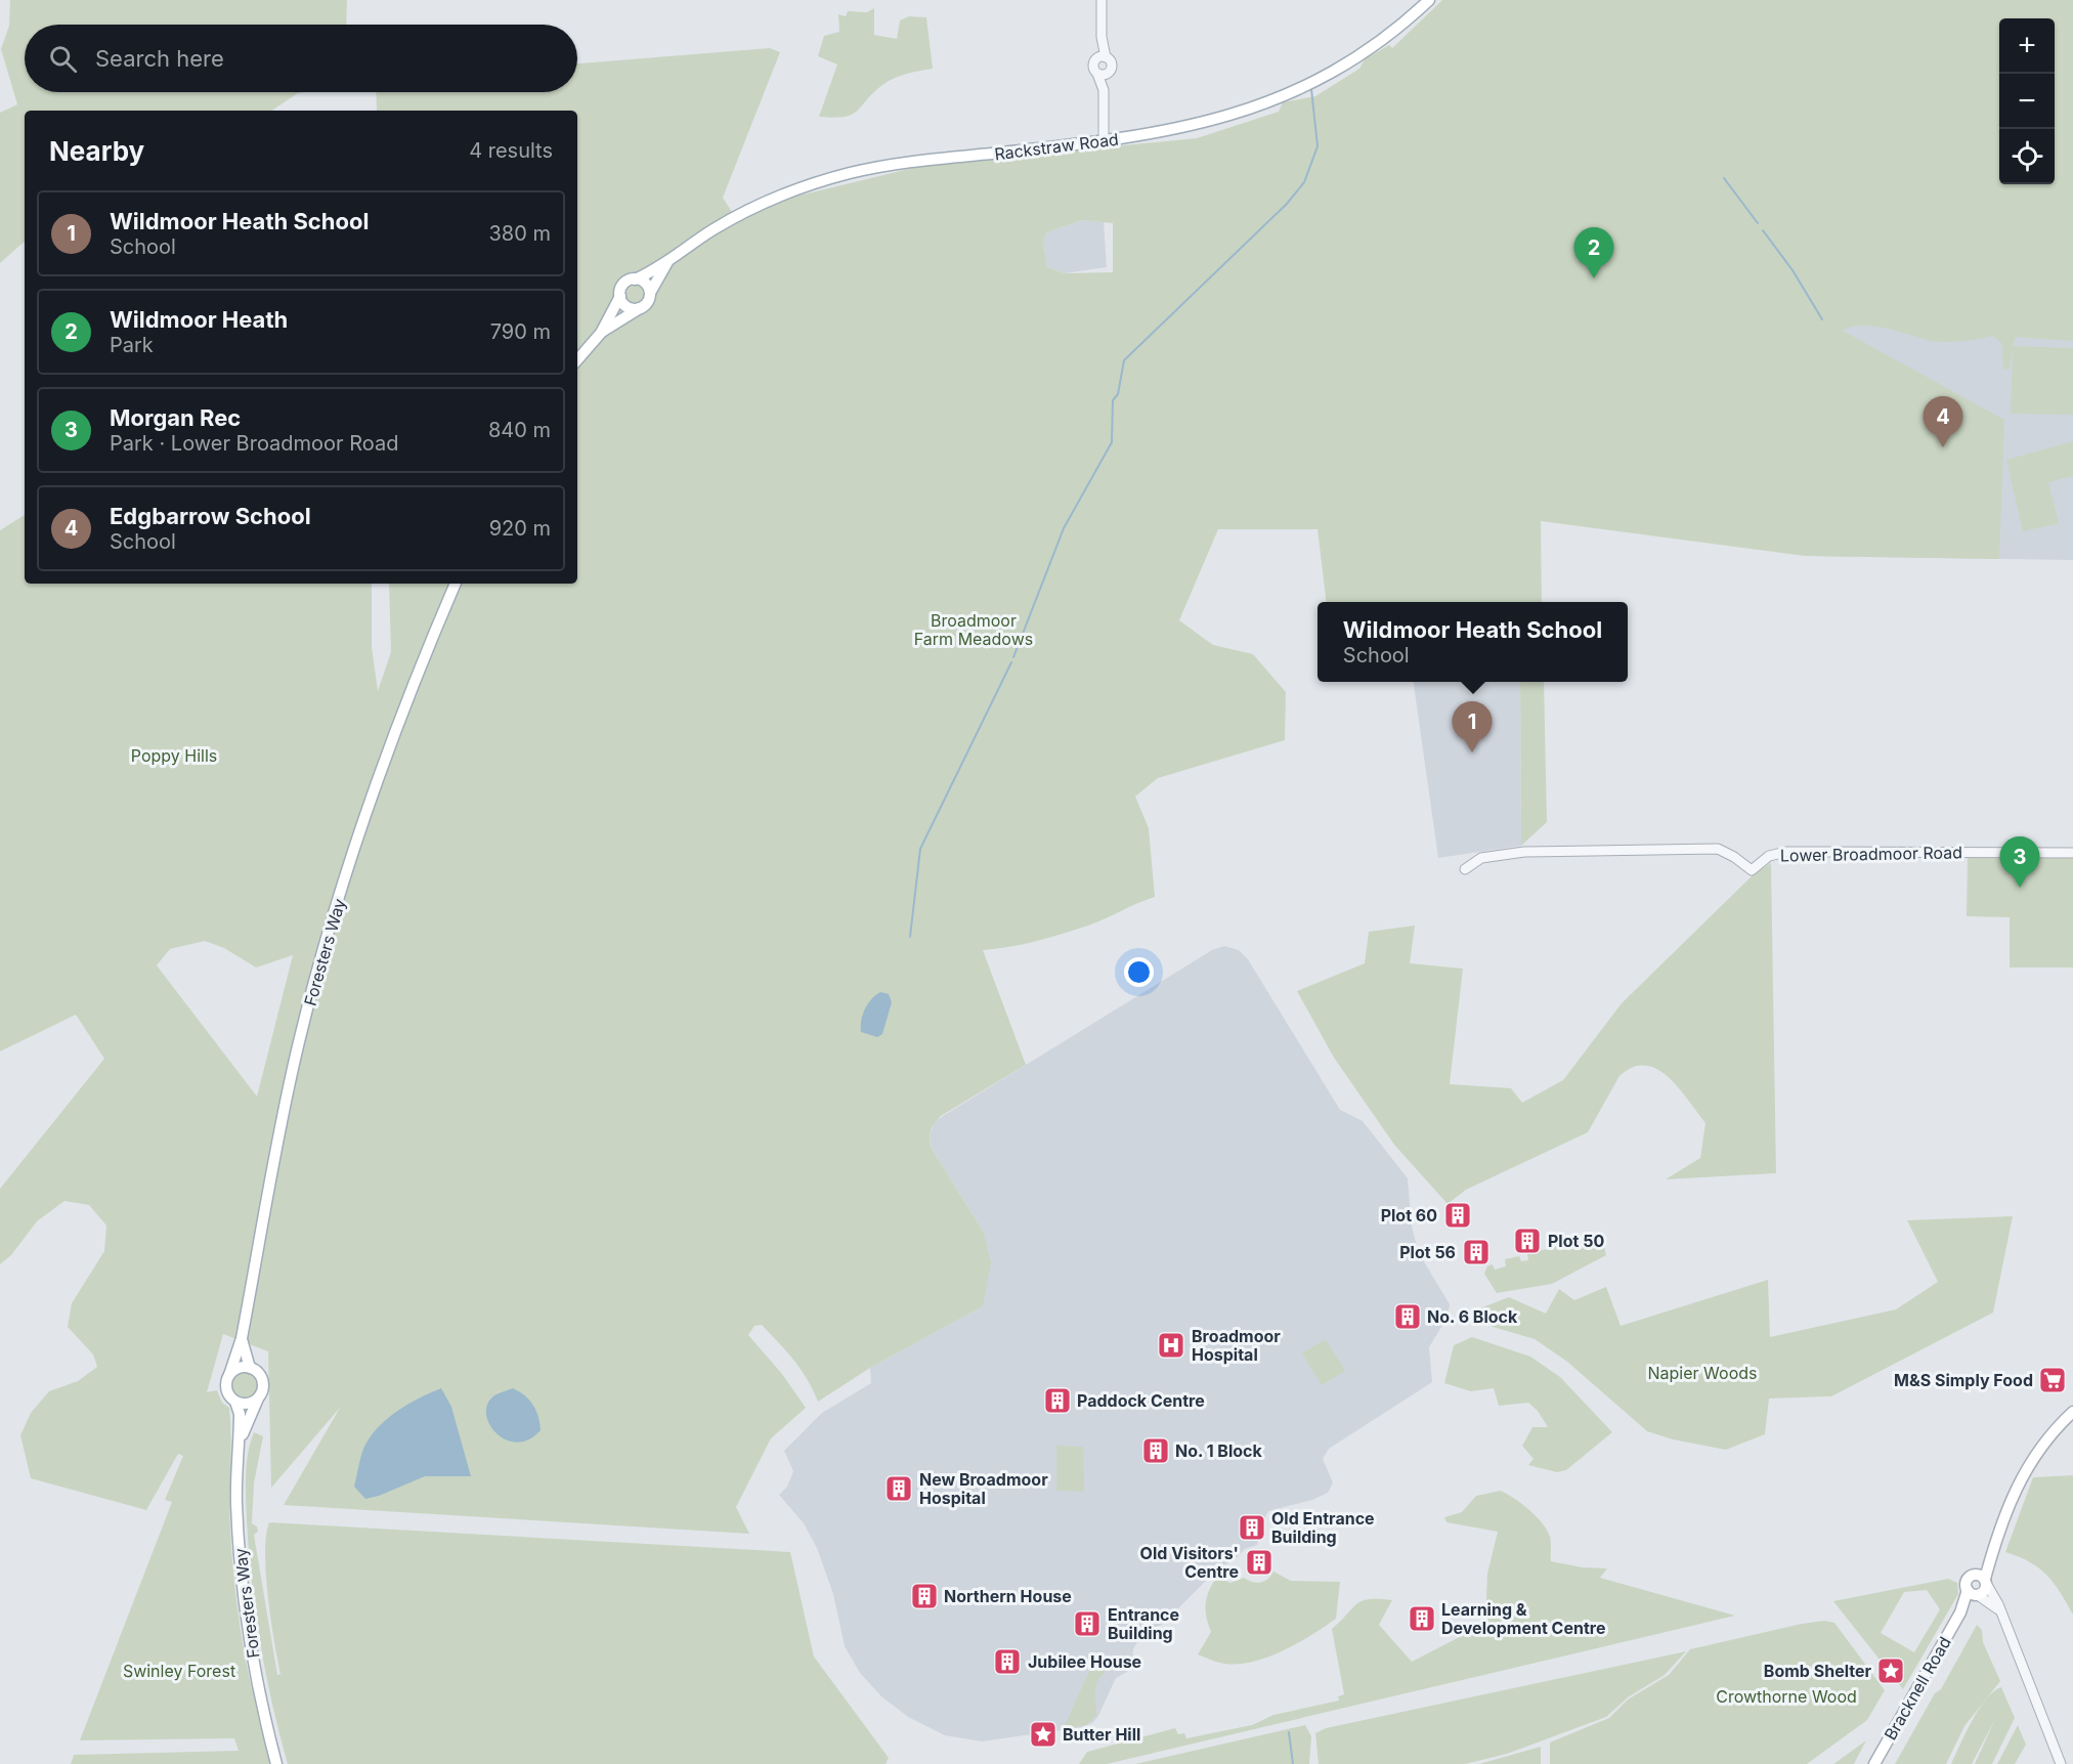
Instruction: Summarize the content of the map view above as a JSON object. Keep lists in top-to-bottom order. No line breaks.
{"streets":{"main road":["Rackstraw Road","Foresters Way","Bracknell Road"],"street":["Lower Broadmoor Road"]},"parks":["Broadmoor Farm Meadows","Poppy Hills","Napier Woods","Swinley Forest","Crowthorne Wood"],"places":{"building":["Plot 60","Plot 50","Plot 56","No. 6 Block","Paddock Centre","No. 1 Block","New Broadmoor Hospital","Old Entrance Building","Old Visitors' Centre","Northern House","Learning & Development Centre","Entrance Building","Jubilee House"],"hospital":["Broadmoor Hospital"],"supermarket":["M&S Simply Food"],"place":["Bomb Shelter","Butter Hill"]},"page":{"map_buttons":["+","−"],"search":"Search here","heading":["Nearby","4 results"],"list":[{"mark":"1","name":"Wildmoor Heath School","note":"School","value":"380 m"},{"mark":"2","name":"Wildmoor Heath","note":"Park","value":"790 m"},{"mark":"3","name":"Morgan Rec","note":"Park · Lower Broadmoor Road","value":"840 m"},{"mark":"4","name":"Edgbarrow School","note":"School","value":"920 m"}],"pins":["2","4","1","3"],"popup":["Wildmoor Heath School","School"]}}
